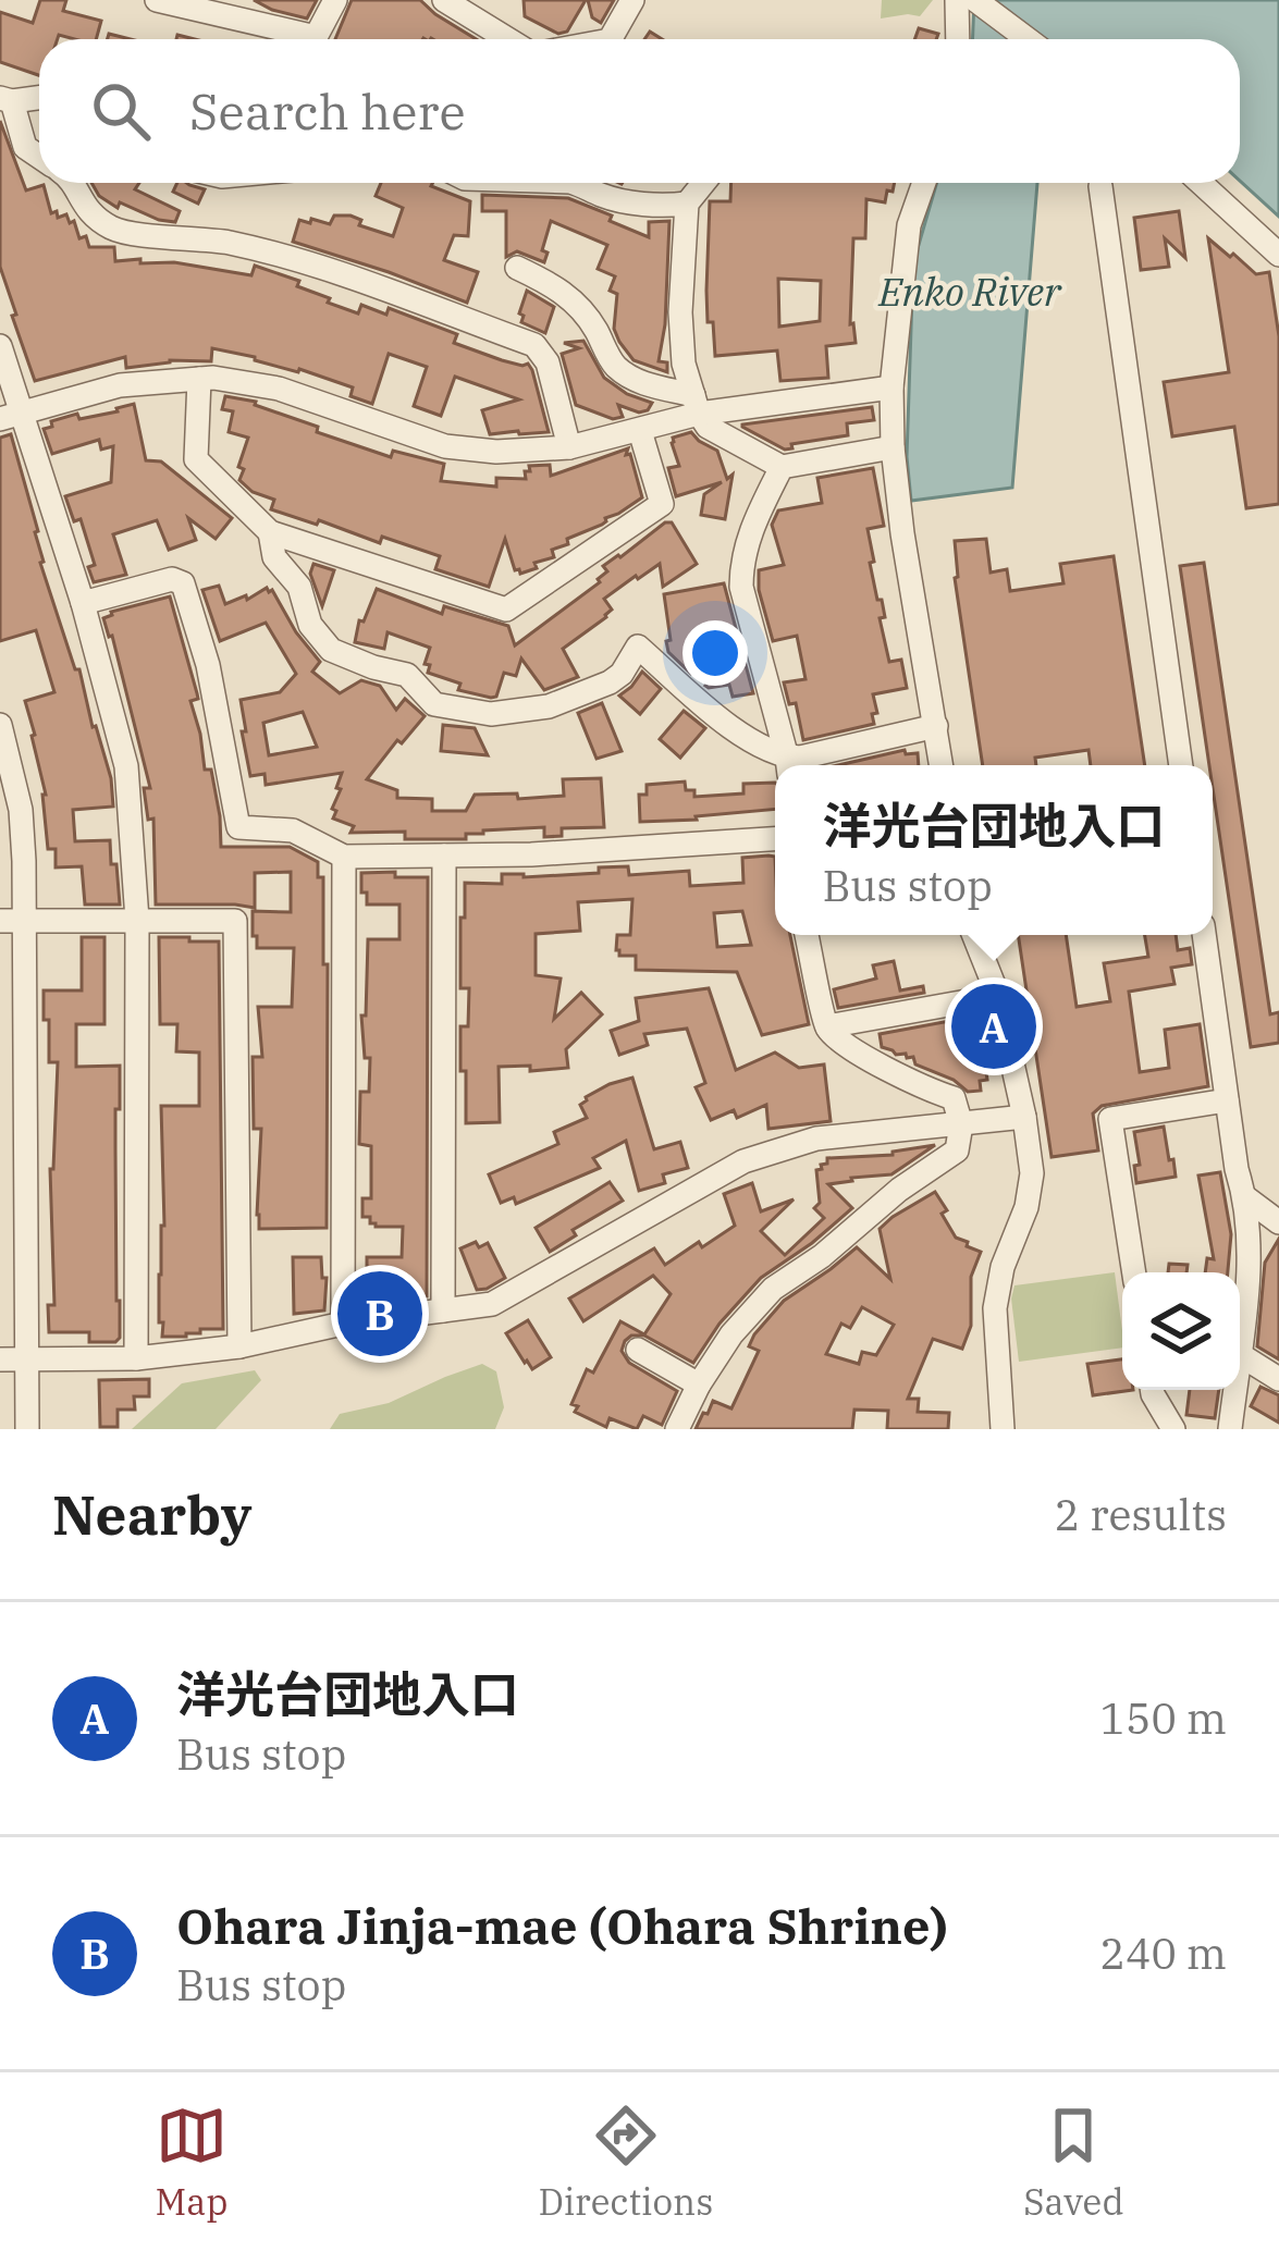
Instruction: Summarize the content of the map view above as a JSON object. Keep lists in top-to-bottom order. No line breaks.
{"water":["Enko River"],"page":{"search":"Search here","popup":["洋光台団地入口","Bus stop"],"pins":["A","B"],"heading":["Nearby","2 results"],"list":[{"mark":"A","name":"洋光台団地入口","note":"Bus stop","value":"150 m"},{"mark":"B","name":"Ohara Jinja-mae (Ohara Shrine)","note":"Bus stop","value":"240 m"}],"nav":["Map","Directions","Saved"]}}
